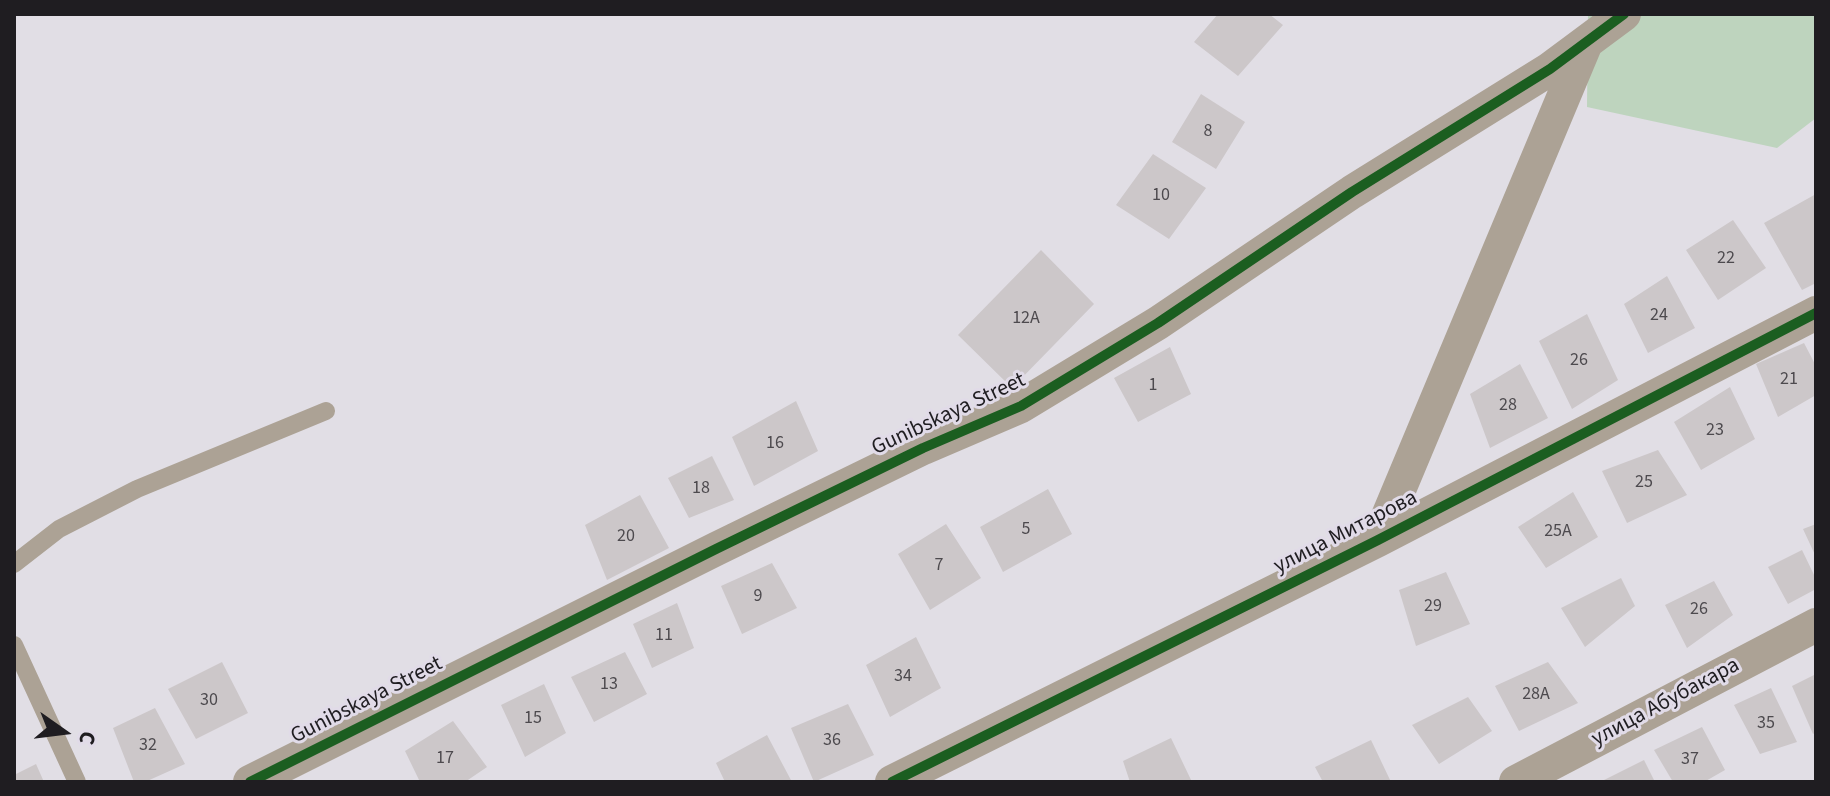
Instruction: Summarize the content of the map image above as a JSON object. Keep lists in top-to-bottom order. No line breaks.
{"streets":{"street":["Gunibskaya Street","улица Митарова","улица Абубакара"]},"house_numbers":["8","10","22","24","12А","26","21","1","28","23","16","25","18","5","25А","20","7","9","29","26","11","34","13","28А","30","15","35","36","32","17","37"],"north":"right"}
